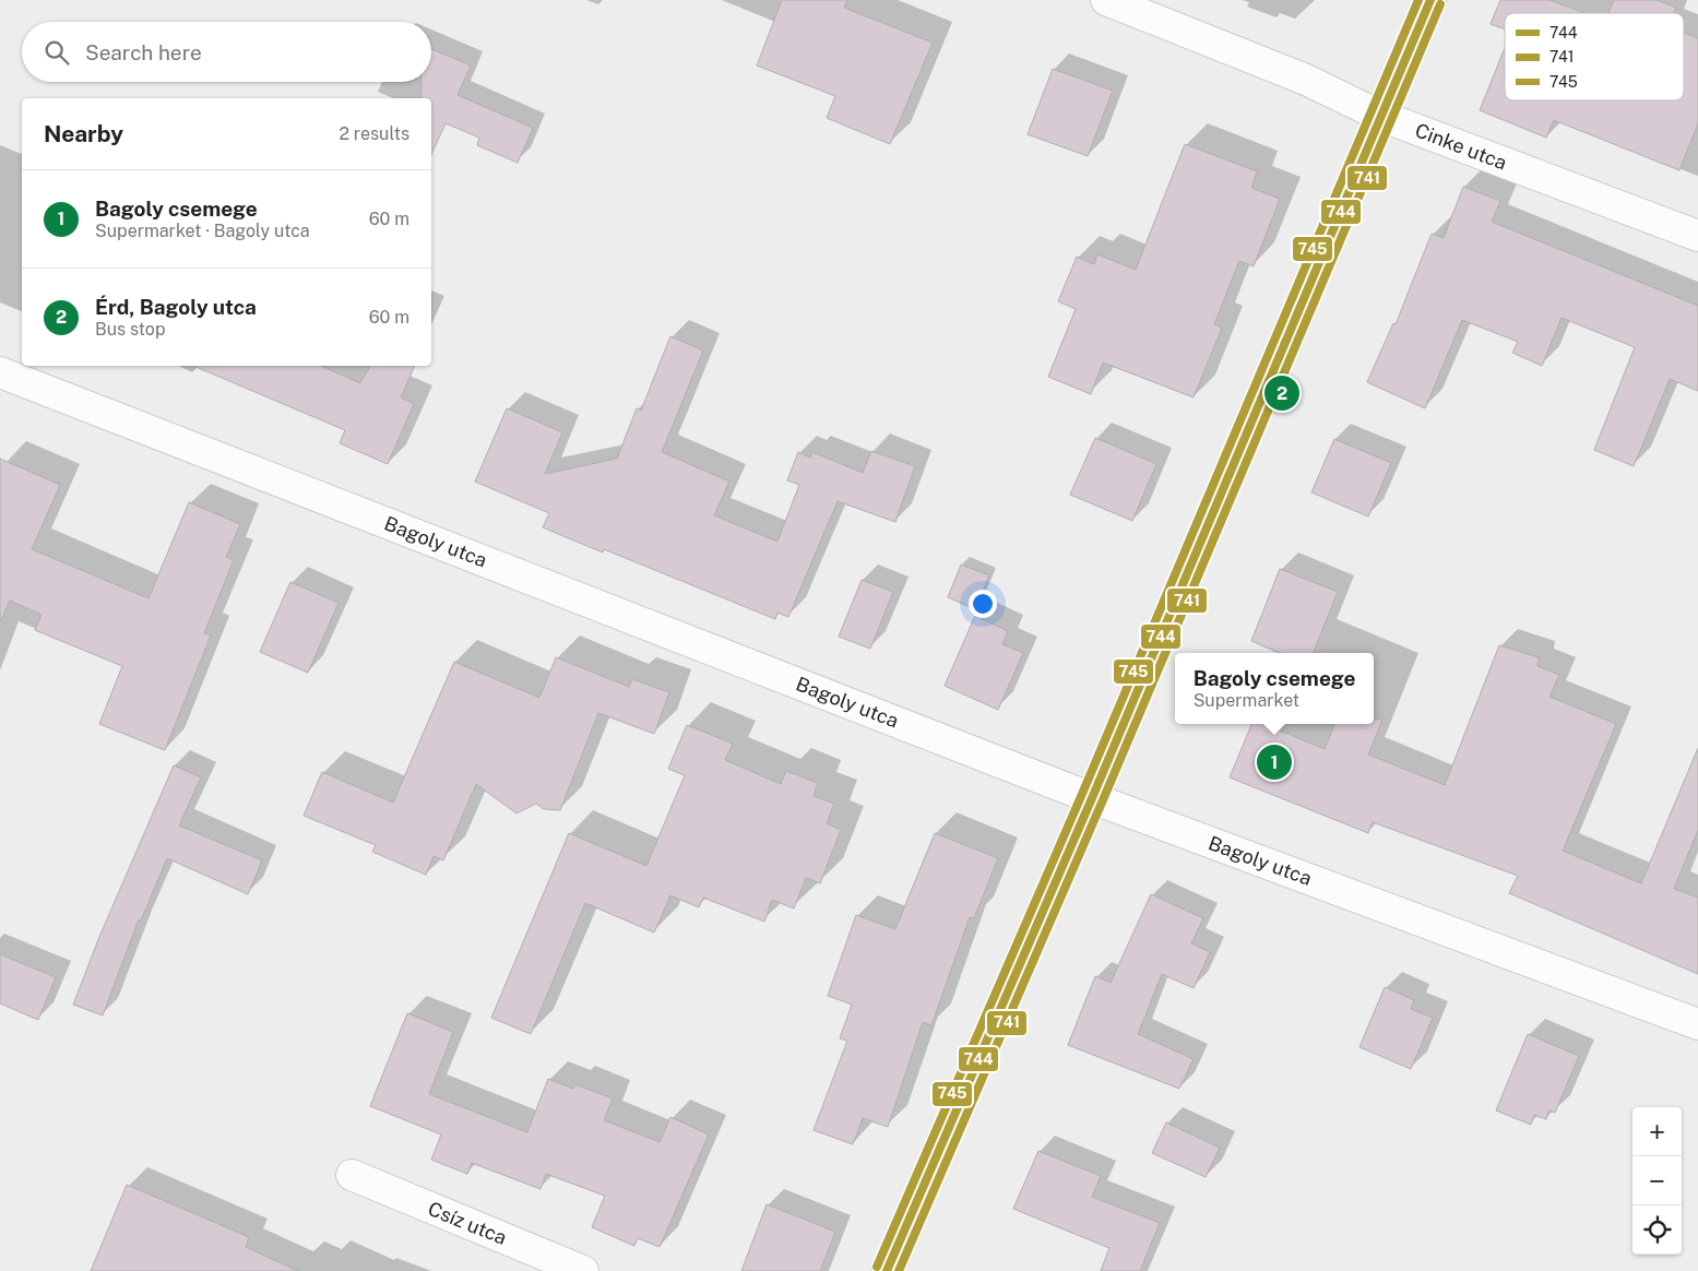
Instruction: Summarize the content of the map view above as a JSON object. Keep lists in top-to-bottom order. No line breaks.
{"streets":{"street":["Cinke utca","Bagoly utca","Csíz utca"]},"lines":["transit line 744","transit line 745","transit line 741"],"legend":["744","741","745"],"page":{"search":"Search here","heading":["Nearby","2 results"],"list":[{"mark":"1","name":"Bagoly csemege","note":"Supermarket · Bagoly utca","value":"60 m"},{"mark":"2","name":"Érd, Bagoly utca","note":"Bus stop","value":"60 m"}],"pins":["2","1"],"popup":["Bagoly csemege","Supermarket"],"map_buttons":["+","−"]}}
